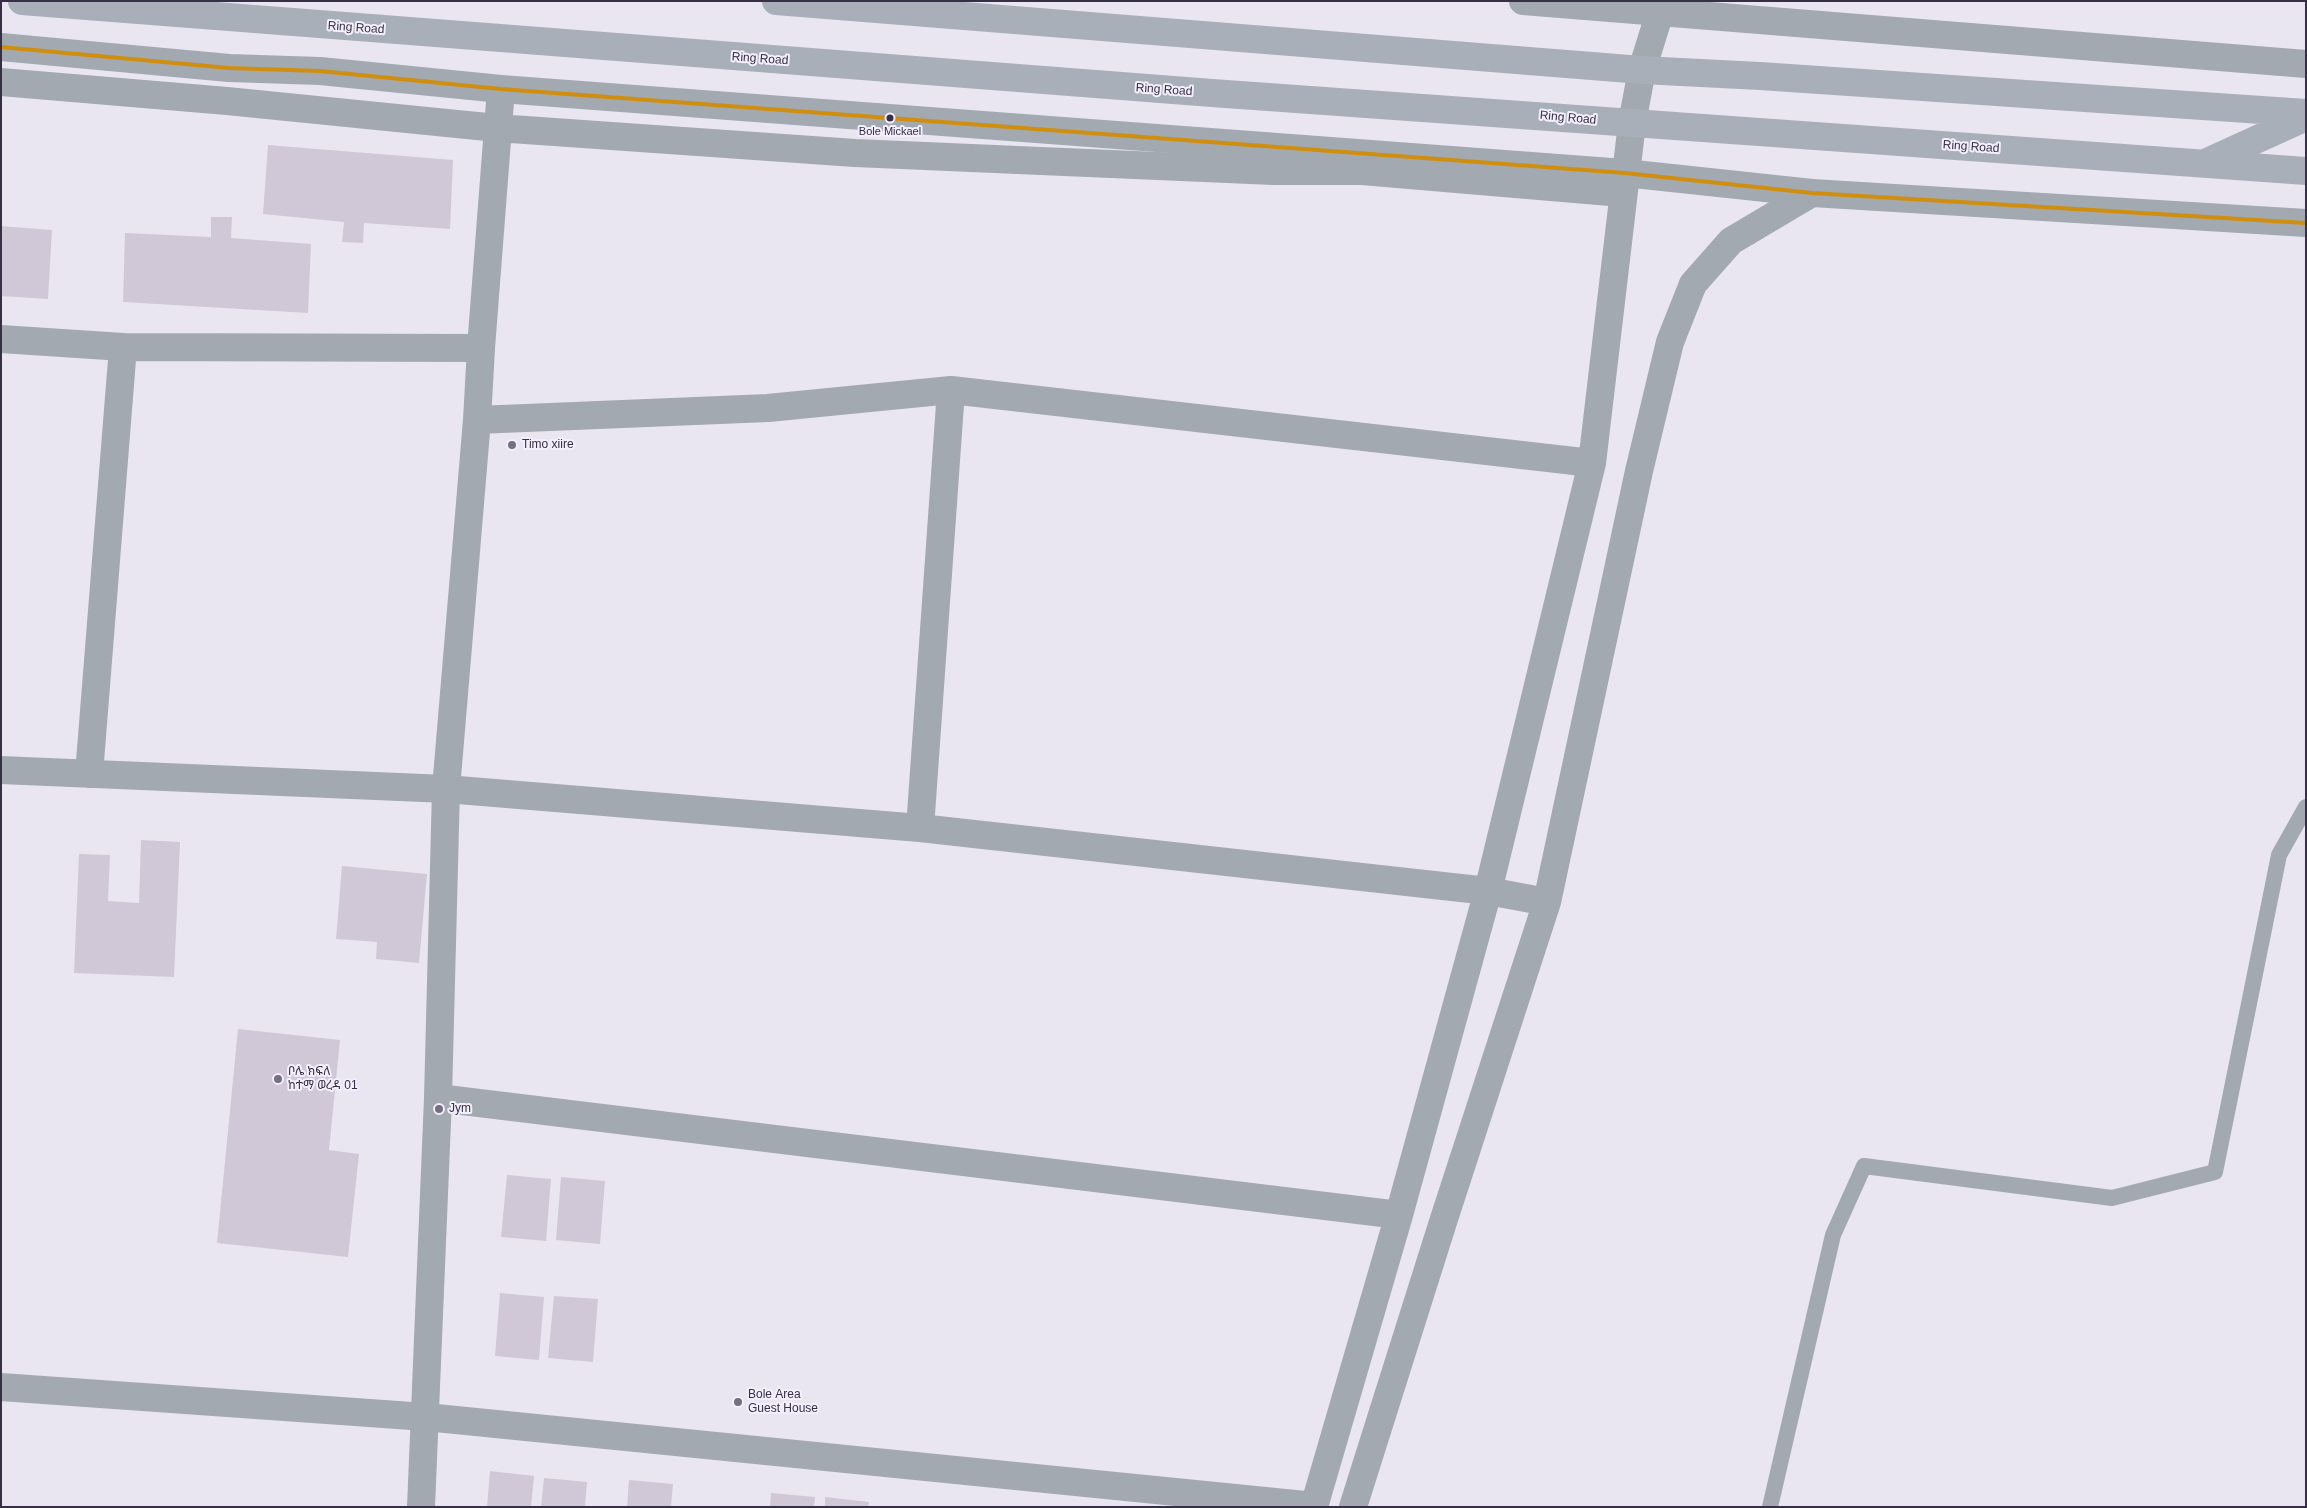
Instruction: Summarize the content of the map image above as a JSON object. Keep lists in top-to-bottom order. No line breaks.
{"streets":{"highway":["Ring Road"]},"places":["Bole Mickael","Timo xiire","ቦሌ ክፍለ ከተማ ወረዳ 01","Jym","Bole Area Guest House"]}
